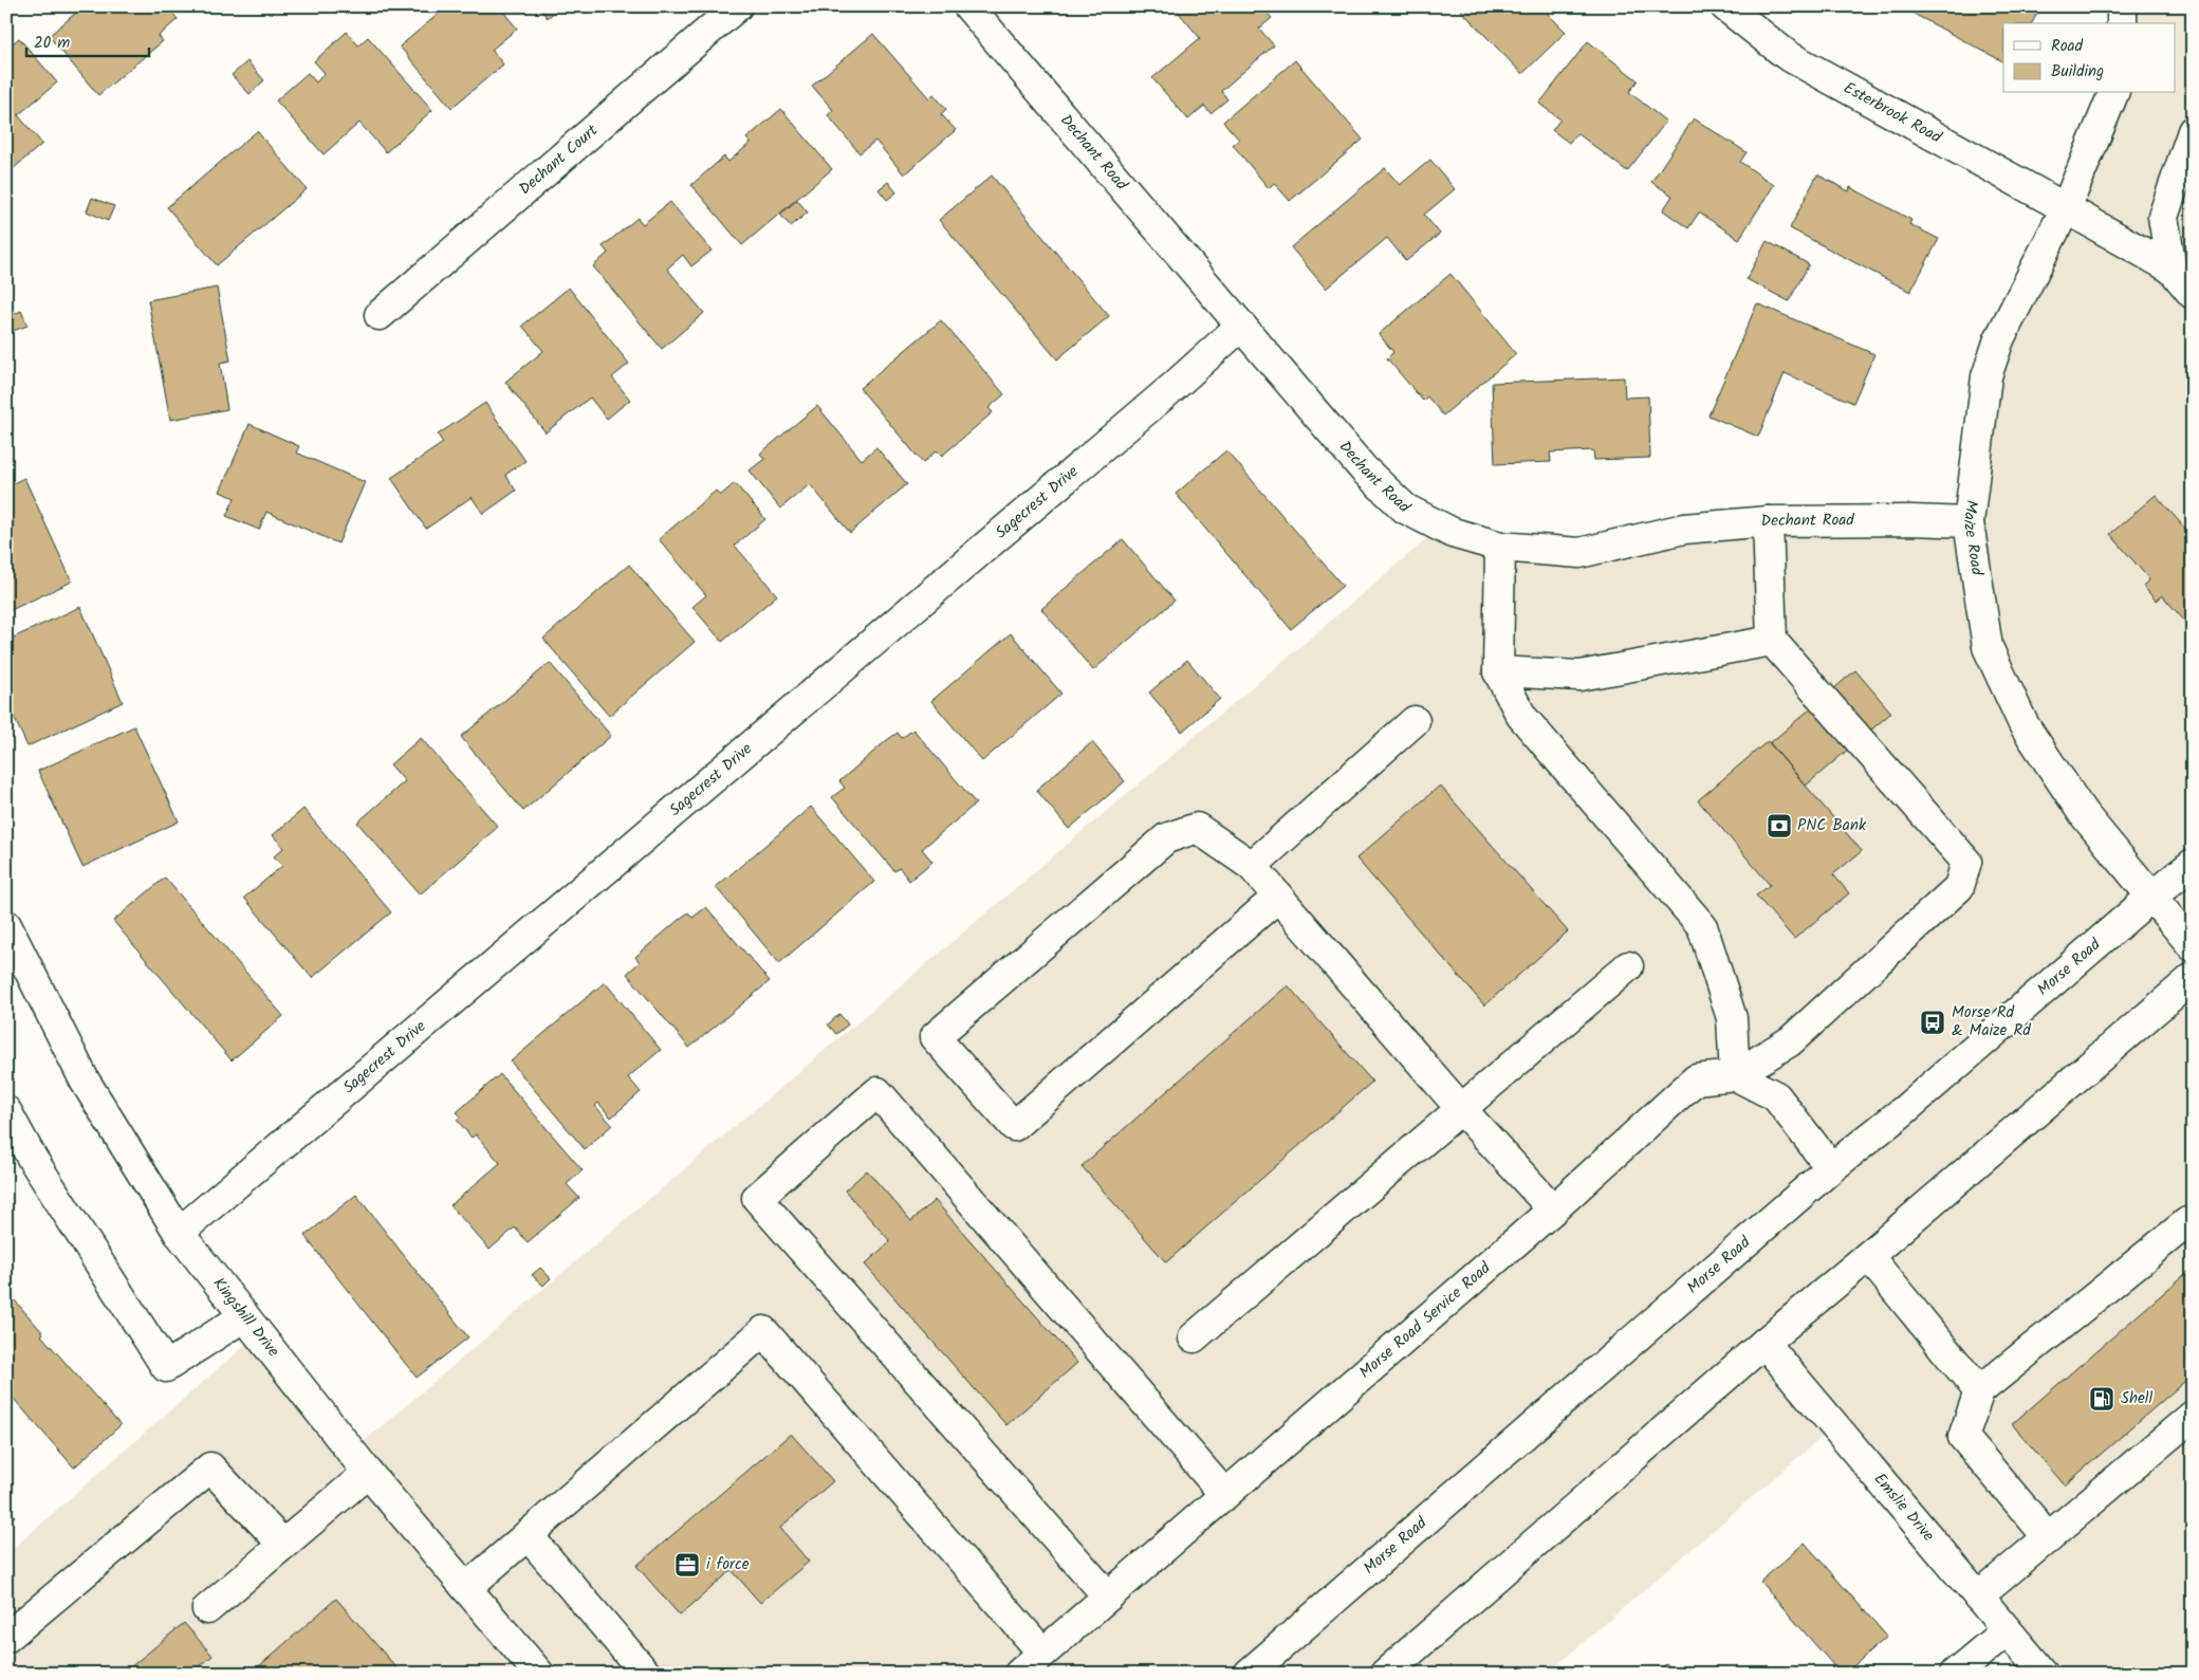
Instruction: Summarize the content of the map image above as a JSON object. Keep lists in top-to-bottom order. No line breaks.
{"streets":{"street":["Esterbrook Road","Dechant Road","Dechant Court","Sagecrest Drive","Maize Road","Morse Road","Kingshill Drive","Morse Road Service Road","Emslie Drive"]},"crossings":[["Esterbrook Road","Maize Road"],["Dechant Road","Sagecrest Drive"],["Dechant Road","Maize Road"],["Sagecrest Drive","Kingshill Drive"],["Maize Road","Morse Road"]],"places":{"bank":["PNC Bank"],"bus stop":["Morse Rd & Maize Rd"],"fuel station":["Shell"],"office":["i force"]},"legend":["Road","Building"],"scale_bar":"20 m"}
